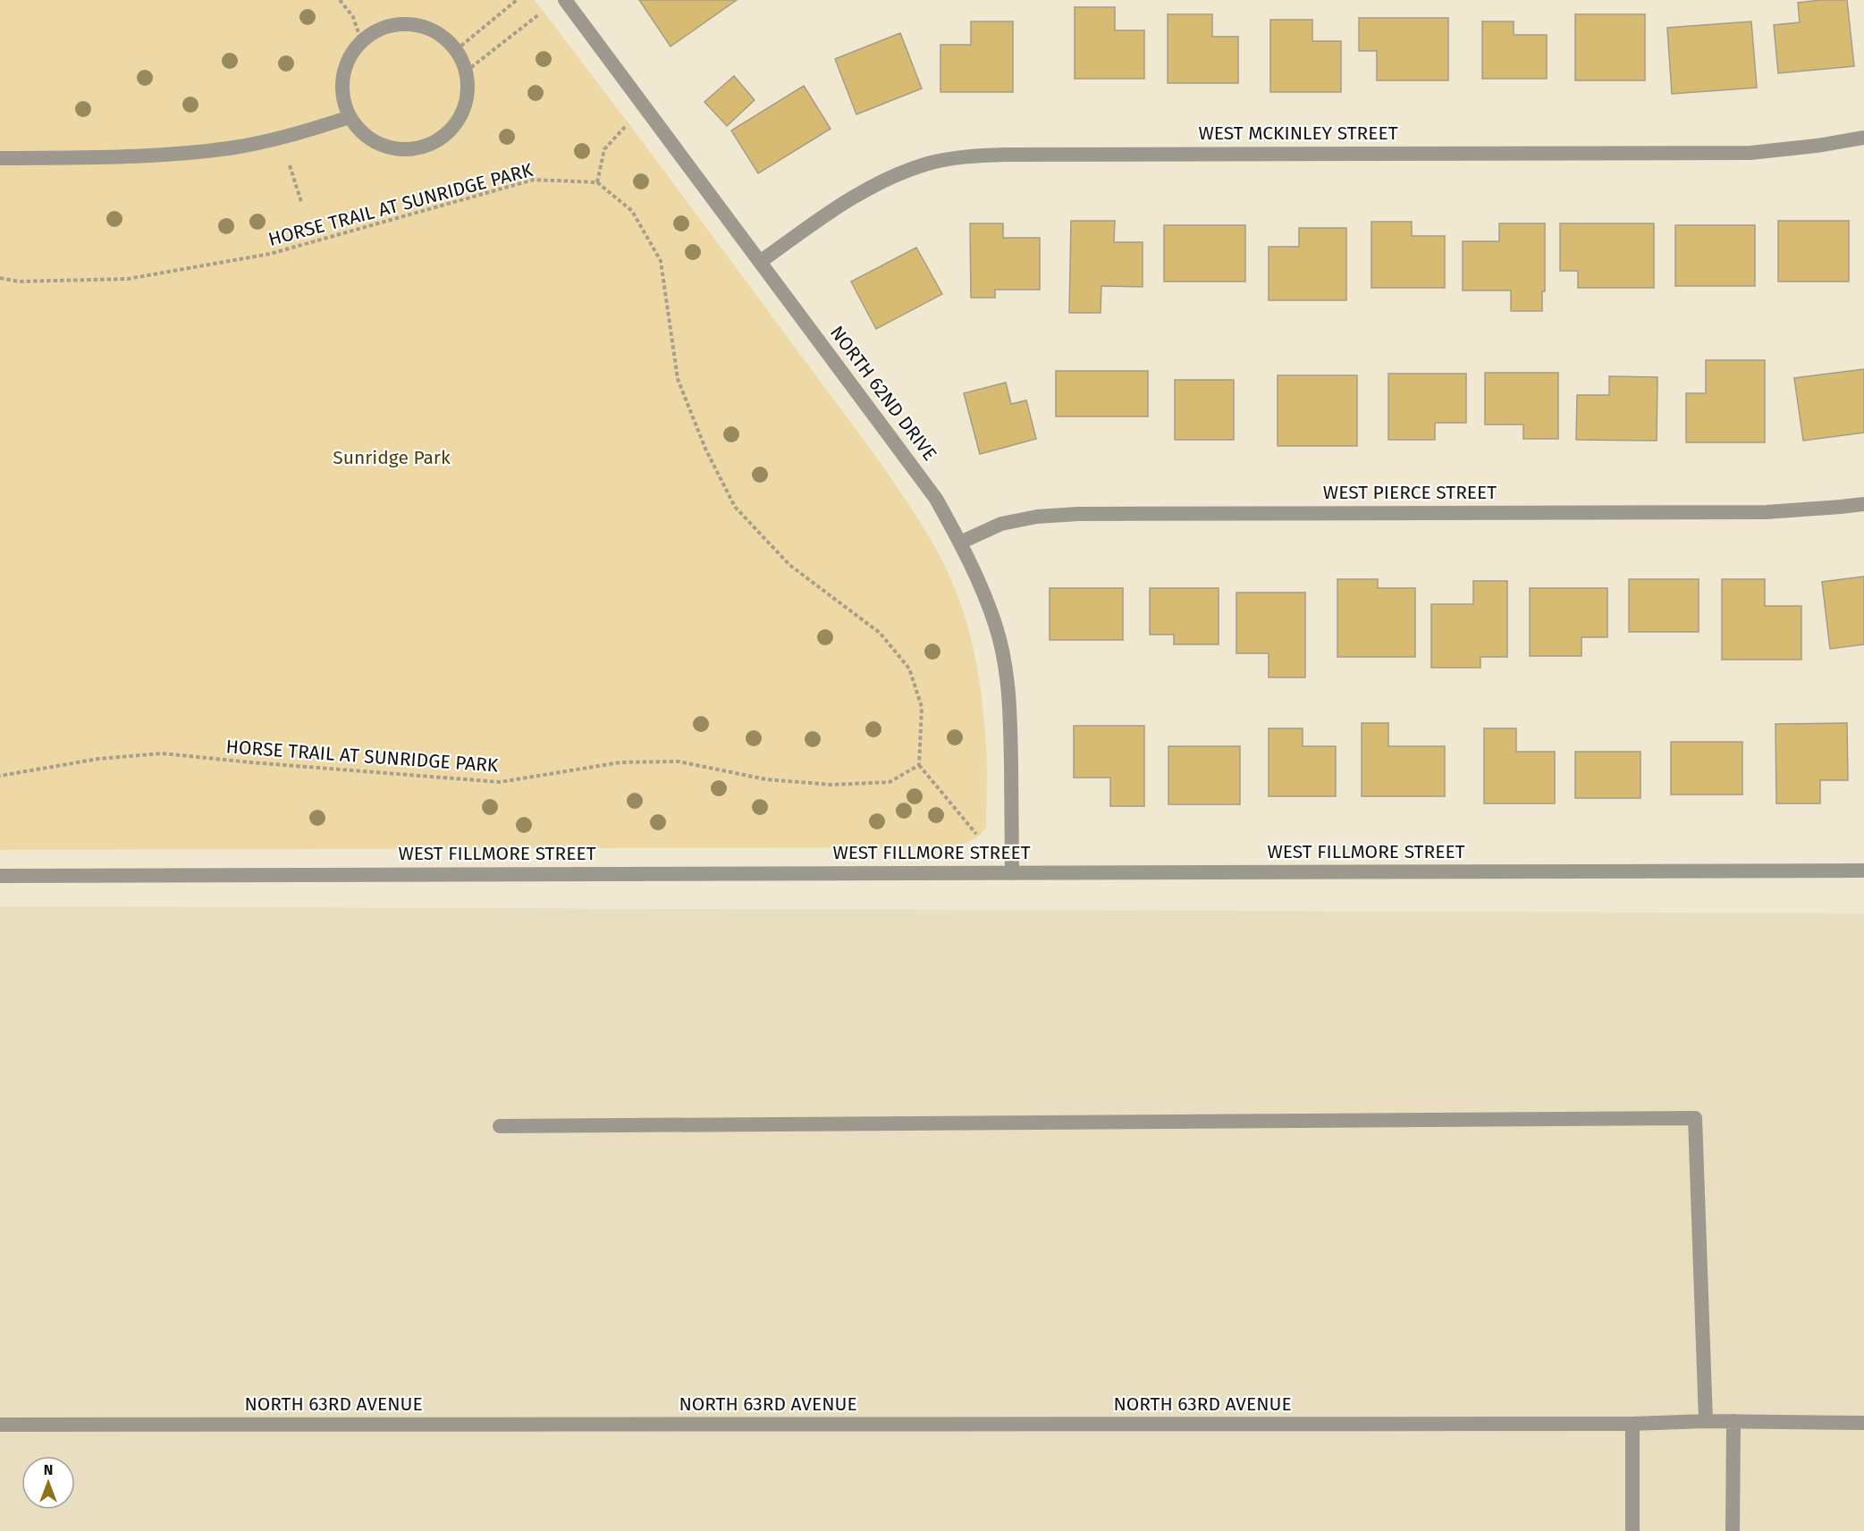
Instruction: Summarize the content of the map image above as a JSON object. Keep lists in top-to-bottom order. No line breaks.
{"streets":{"street":["WEST MCKINLEY STREET","NORTH 62ND DRIVE","WEST PIERCE STREET","WEST FILLMORE STREET","NORTH 63RD AVENUE"],"path":["HORSE TRAIL AT SUNRIDGE PARK"]},"crossings":[["WEST MCKINLEY STREET","NORTH 62ND DRIVE"],["NORTH 62ND DRIVE","WEST PIERCE STREET"],["NORTH 62ND DRIVE","WEST FILLMORE STREET"]],"parks":["Sunridge Park"],"north":"top"}
